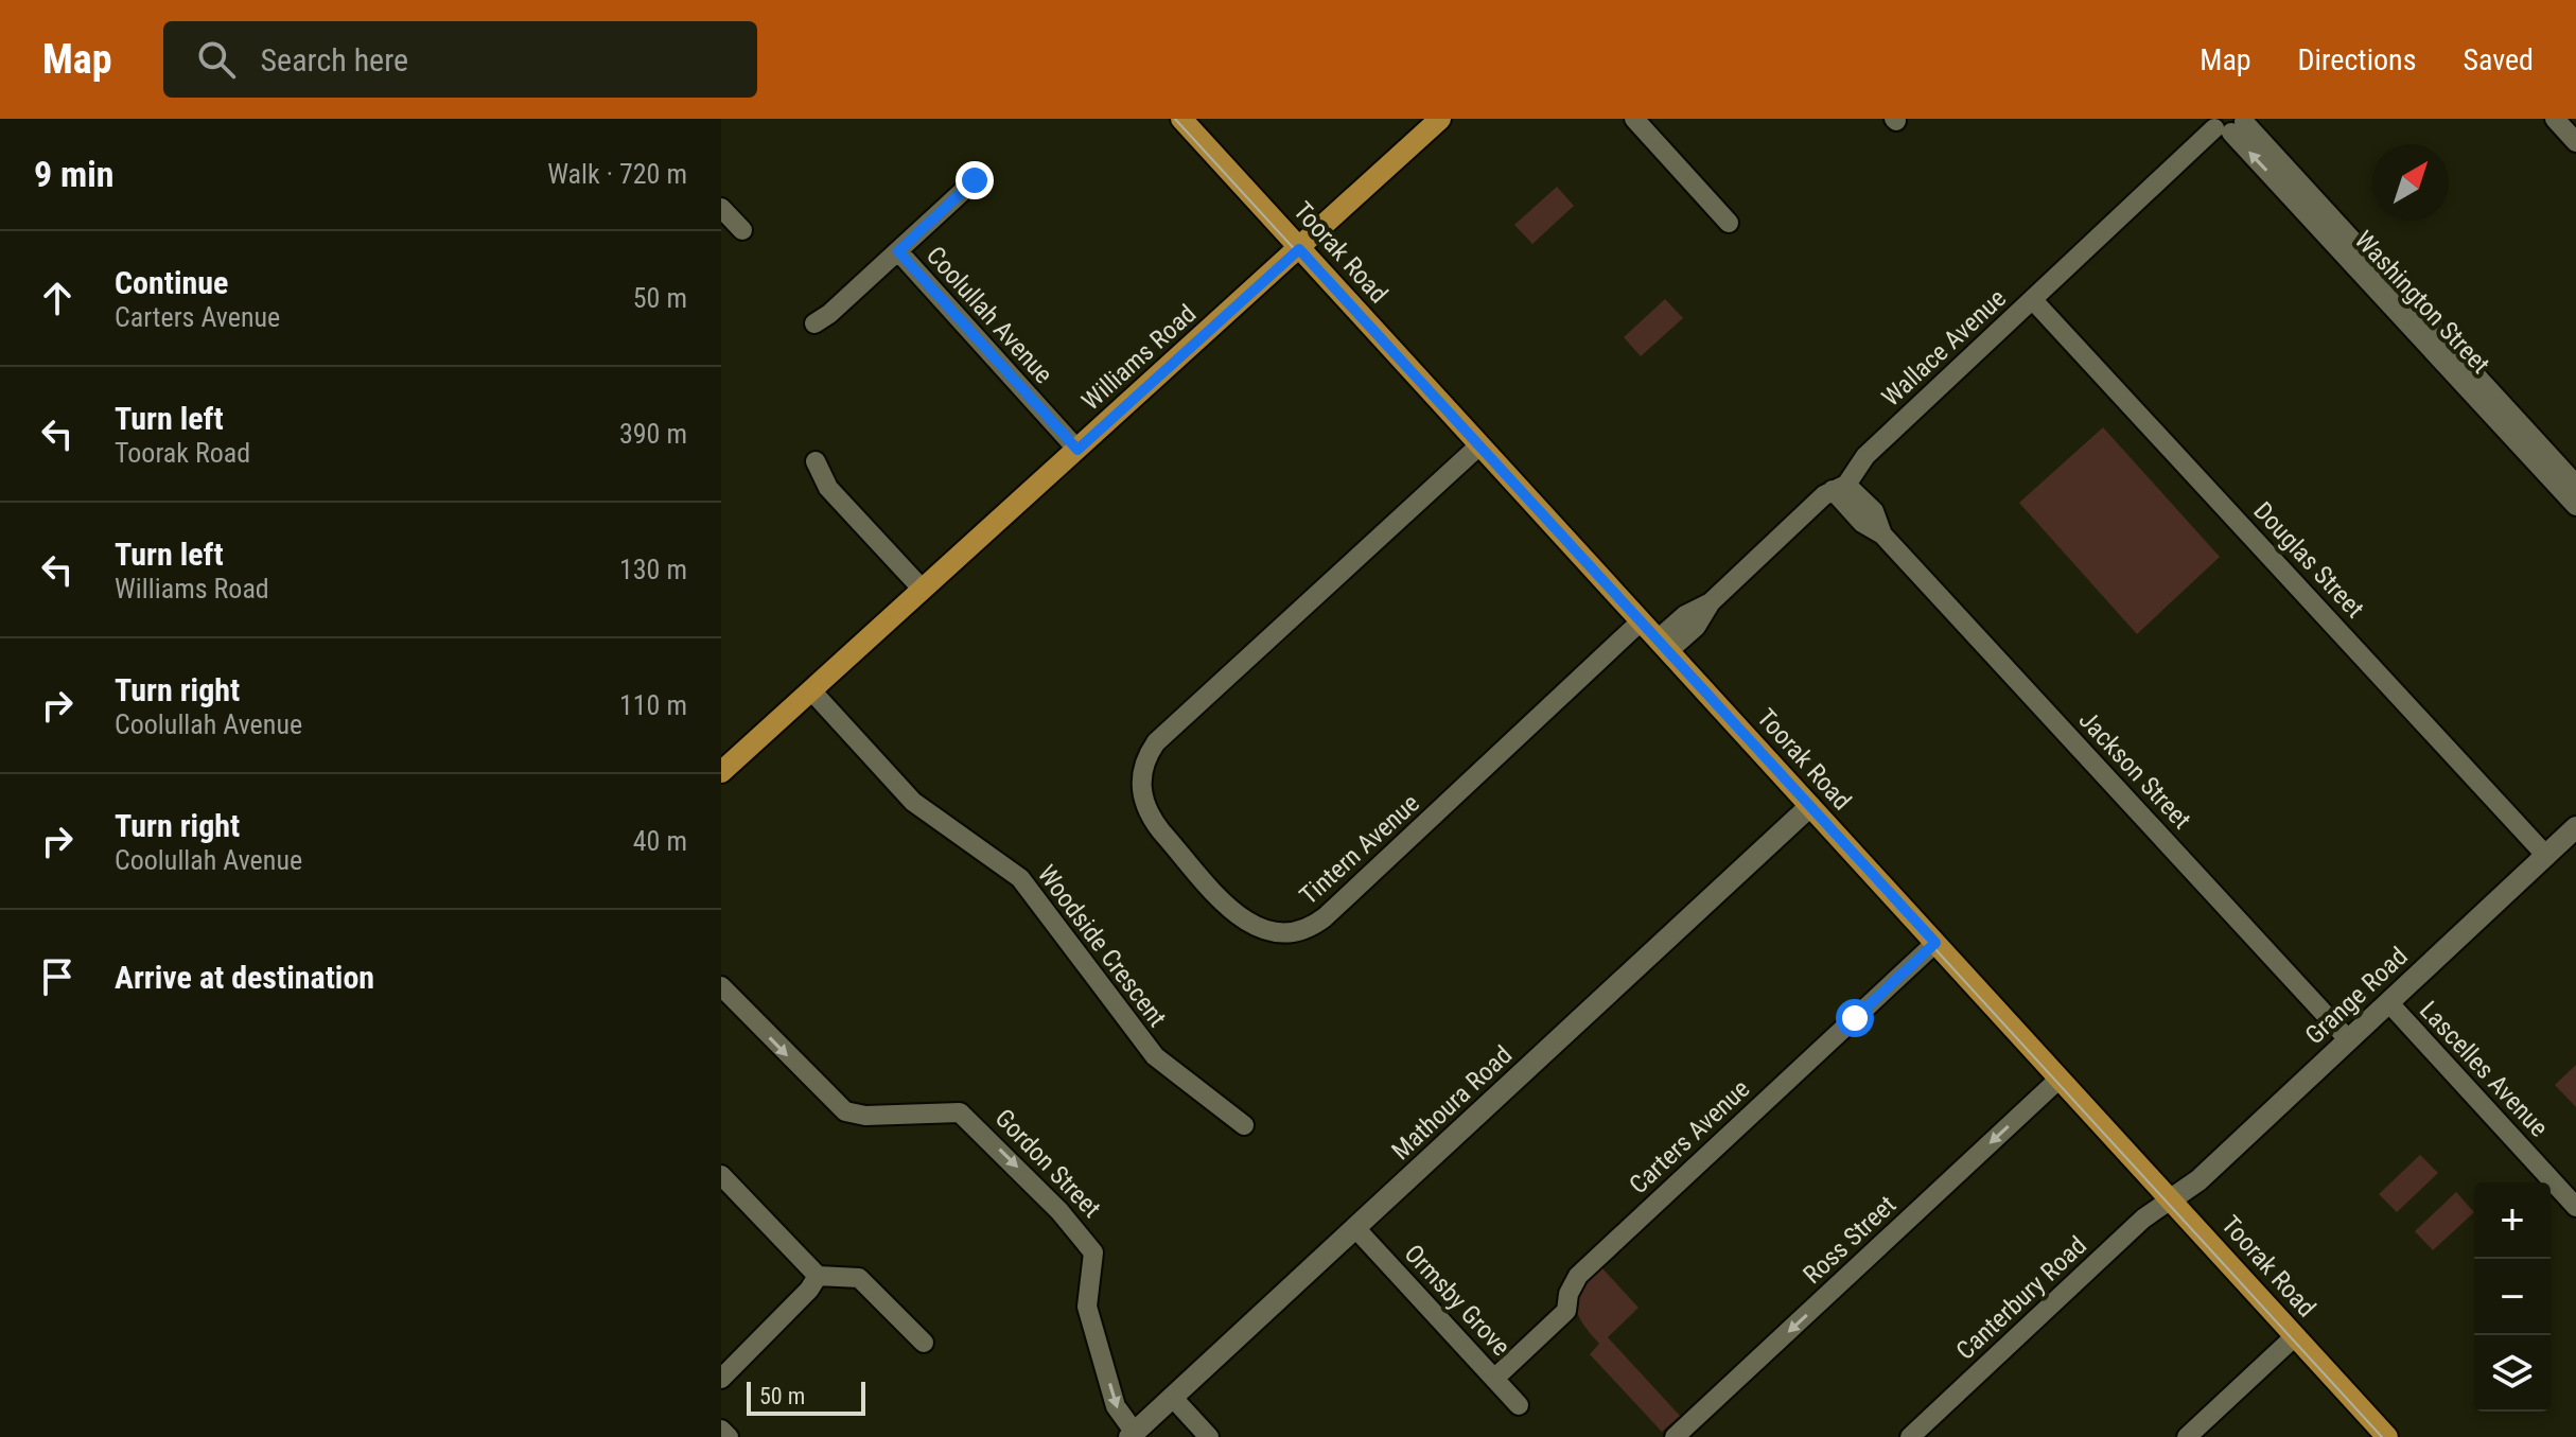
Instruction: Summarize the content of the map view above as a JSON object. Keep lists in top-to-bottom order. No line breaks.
{"streets":{"main road":["Toorak Road","Williams Road"],"street":["Washington Street","Coolullah Avenue","Wallace Avenue","Douglas Street","Jackson Street","Tintern Avenue","Woodside Crescent","Grange Road","Lascelles Avenue","Mathoura Road","Carters Avenue","Gordon Street","Ross Street","Canterbury Road","Ormsby Grove"]},"crossings":[["Toorak Road","Wallace Avenue"],["Toorak Road","Williams Road"],["Toorak Road","Tintern Avenue"],["Toorak Road","Grange Road"],["Toorak Road","Mathoura Road"],["Toorak Road","Carters Avenue"],["Toorak Road","Ross Street"],["Toorak Road","Canterbury Road"],["Washington Street","Wallace Avenue"],["Coolullah Avenue","Williams Road"],["Wallace Avenue","Douglas Street"],["Wallace Avenue","Jackson Street"],["Williams Road","Woodside Crescent"],["Douglas Street","Grange Road"],["Jackson Street","Grange Road"],["Grange Road","Lascelles Avenue"],["Grange Road","Canterbury Road"],["Mathoura Road","Gordon Street"],["Mathoura Road","Ormsby Grove"],["Carters Avenue","Ormsby Grove"]],"one_way":["Ross Street"],"scale_bar":"50 m","north":"top right","page":{"header":"Map","search":"Search here","nav":["Map","Directions","Saved"],"heading":["9 min","Walk · 720 m"],"list":[["Continue","Carters Avenue","50 m"],["Turn left","Toorak Road","390 m"],["Turn left","Williams Road","130 m"],["Turn right","Coolullah Avenue","110 m"],["Turn right","Coolullah Avenue","40 m"],"Arrive at destination"],"map_buttons":["+","−"],"scale":"50 m"}}
